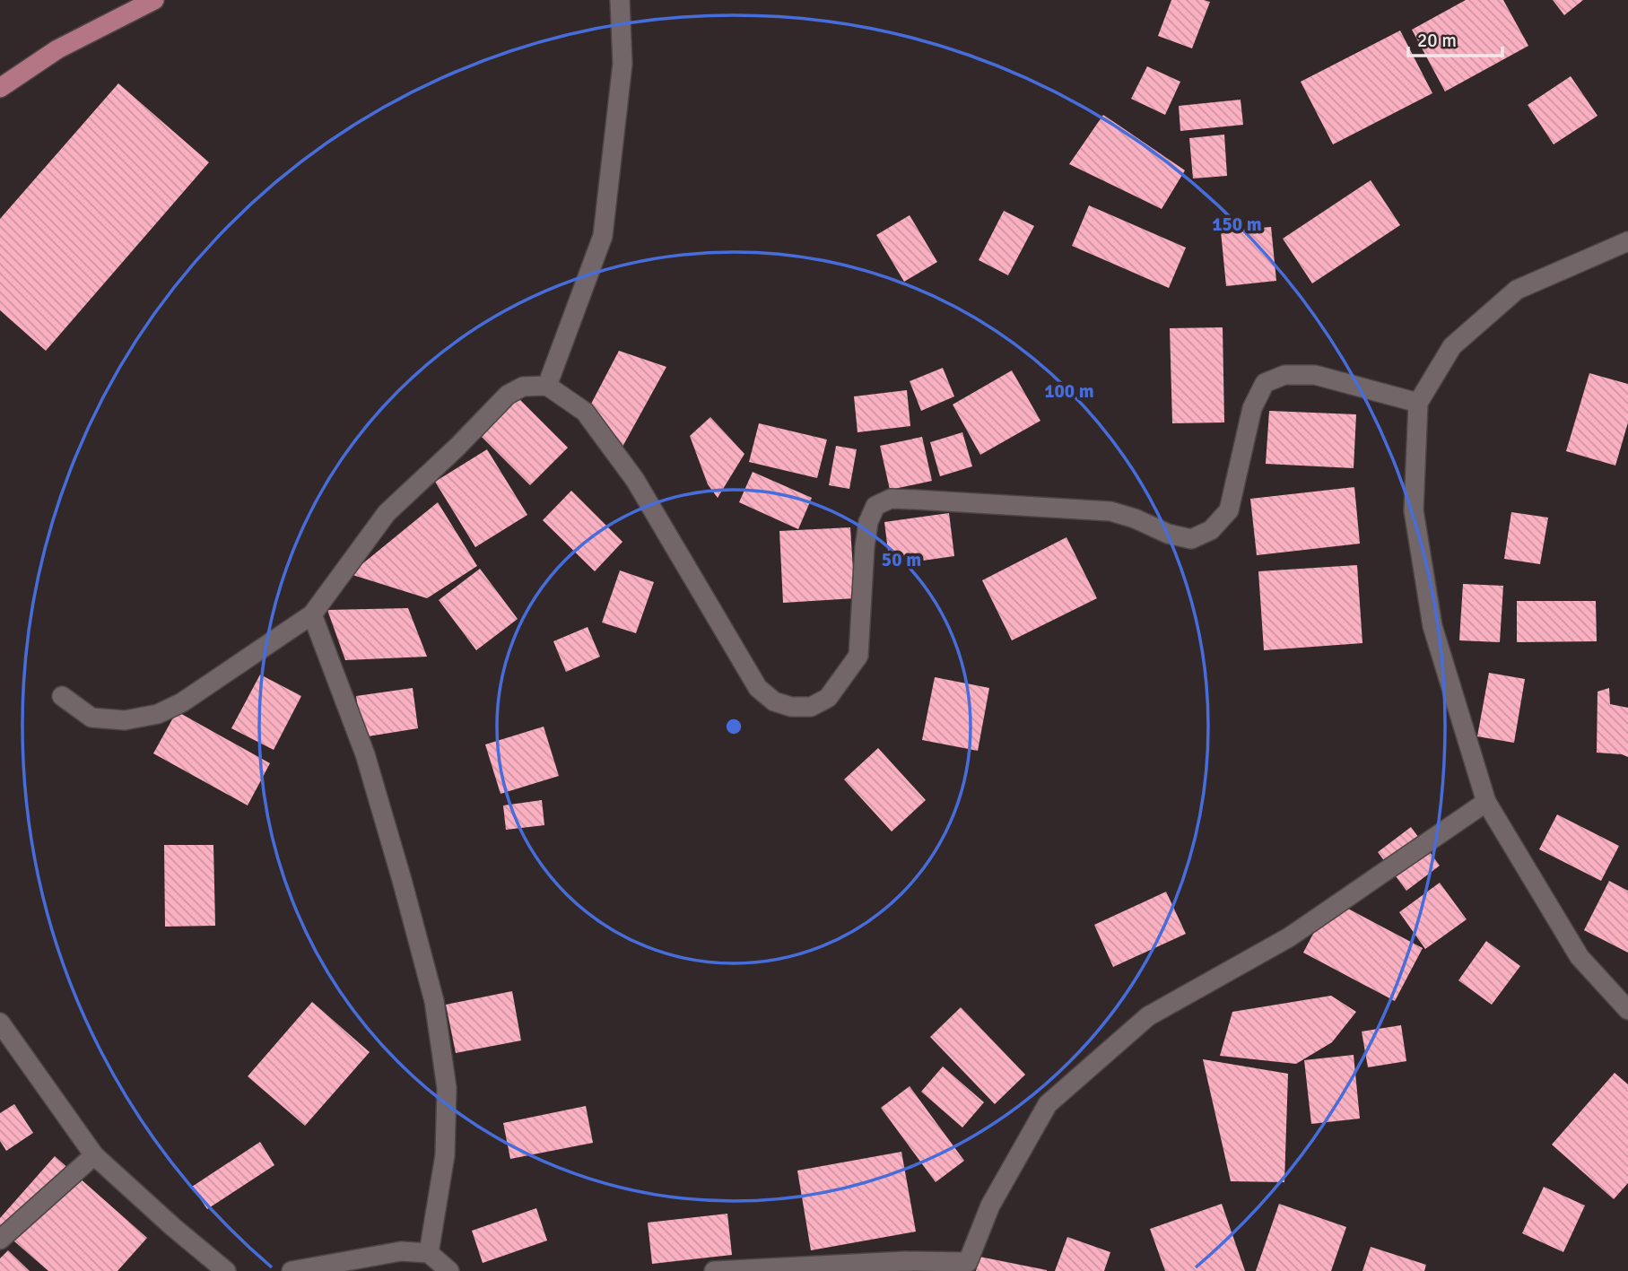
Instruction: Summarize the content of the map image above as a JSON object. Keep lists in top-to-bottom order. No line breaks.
{"scale_bar":"20 m","rings":["150 m","100 m","50 m"]}
